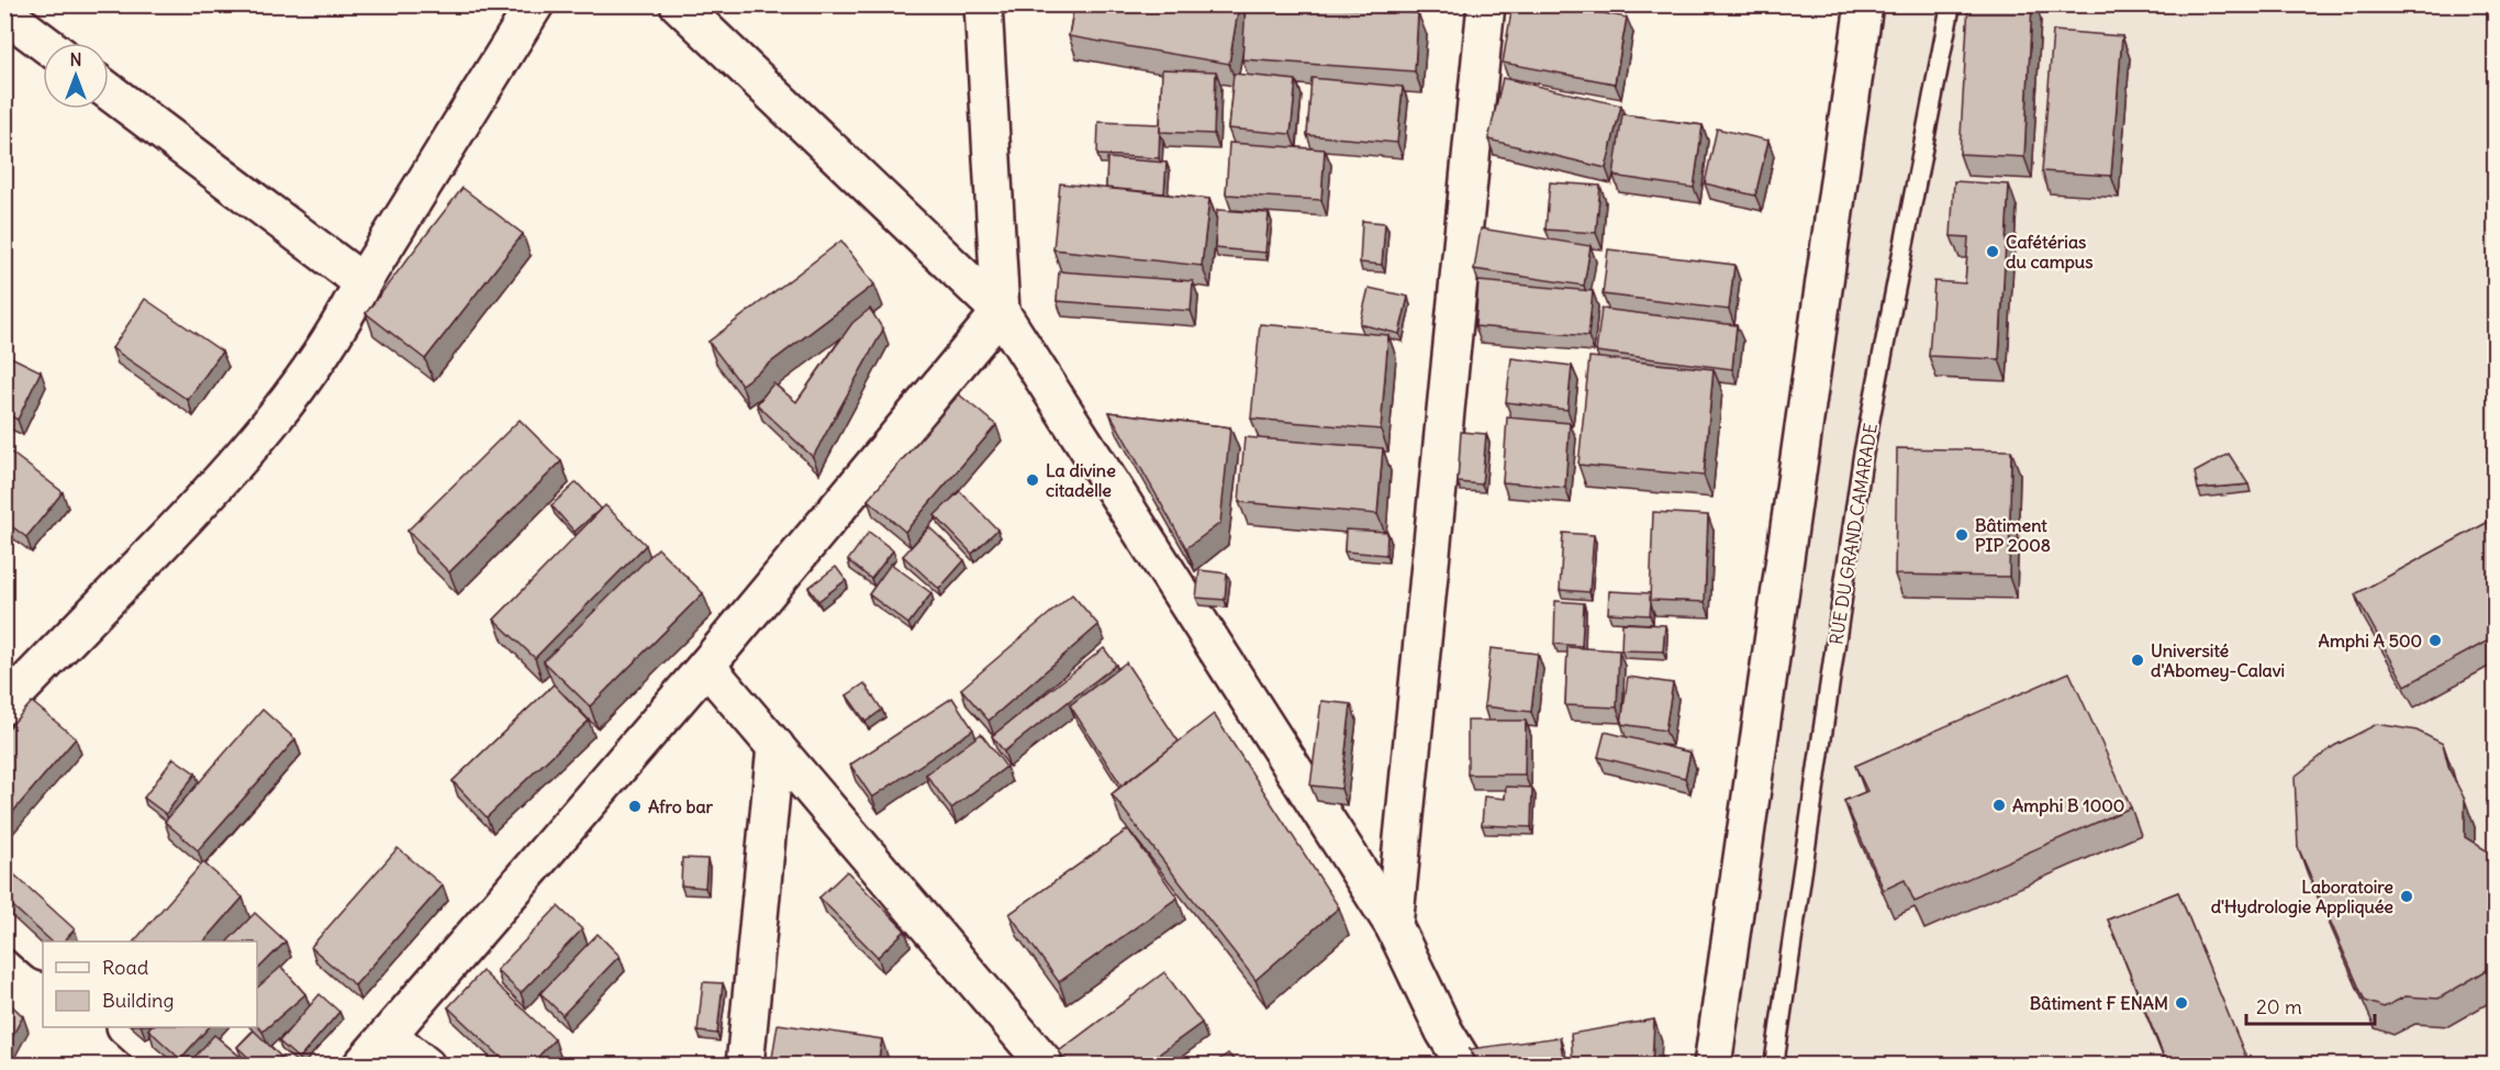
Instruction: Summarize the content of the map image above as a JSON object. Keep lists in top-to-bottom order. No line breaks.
{"streets":{"lane":["RUE DU GRAND CAMARADE"]},"places":["Cafétérias du campus","La divine citadelle","Bâtiment PIP 2008","Amphi A 500","Université d'Abomey-Calavi","Amphi B 1000","Afro bar","Laboratoire d'Hydrologie Appliquée","Bâtiment F ENAM"],"legend":["Road","Building"],"scale_bar":"20 m","north":"top"}
